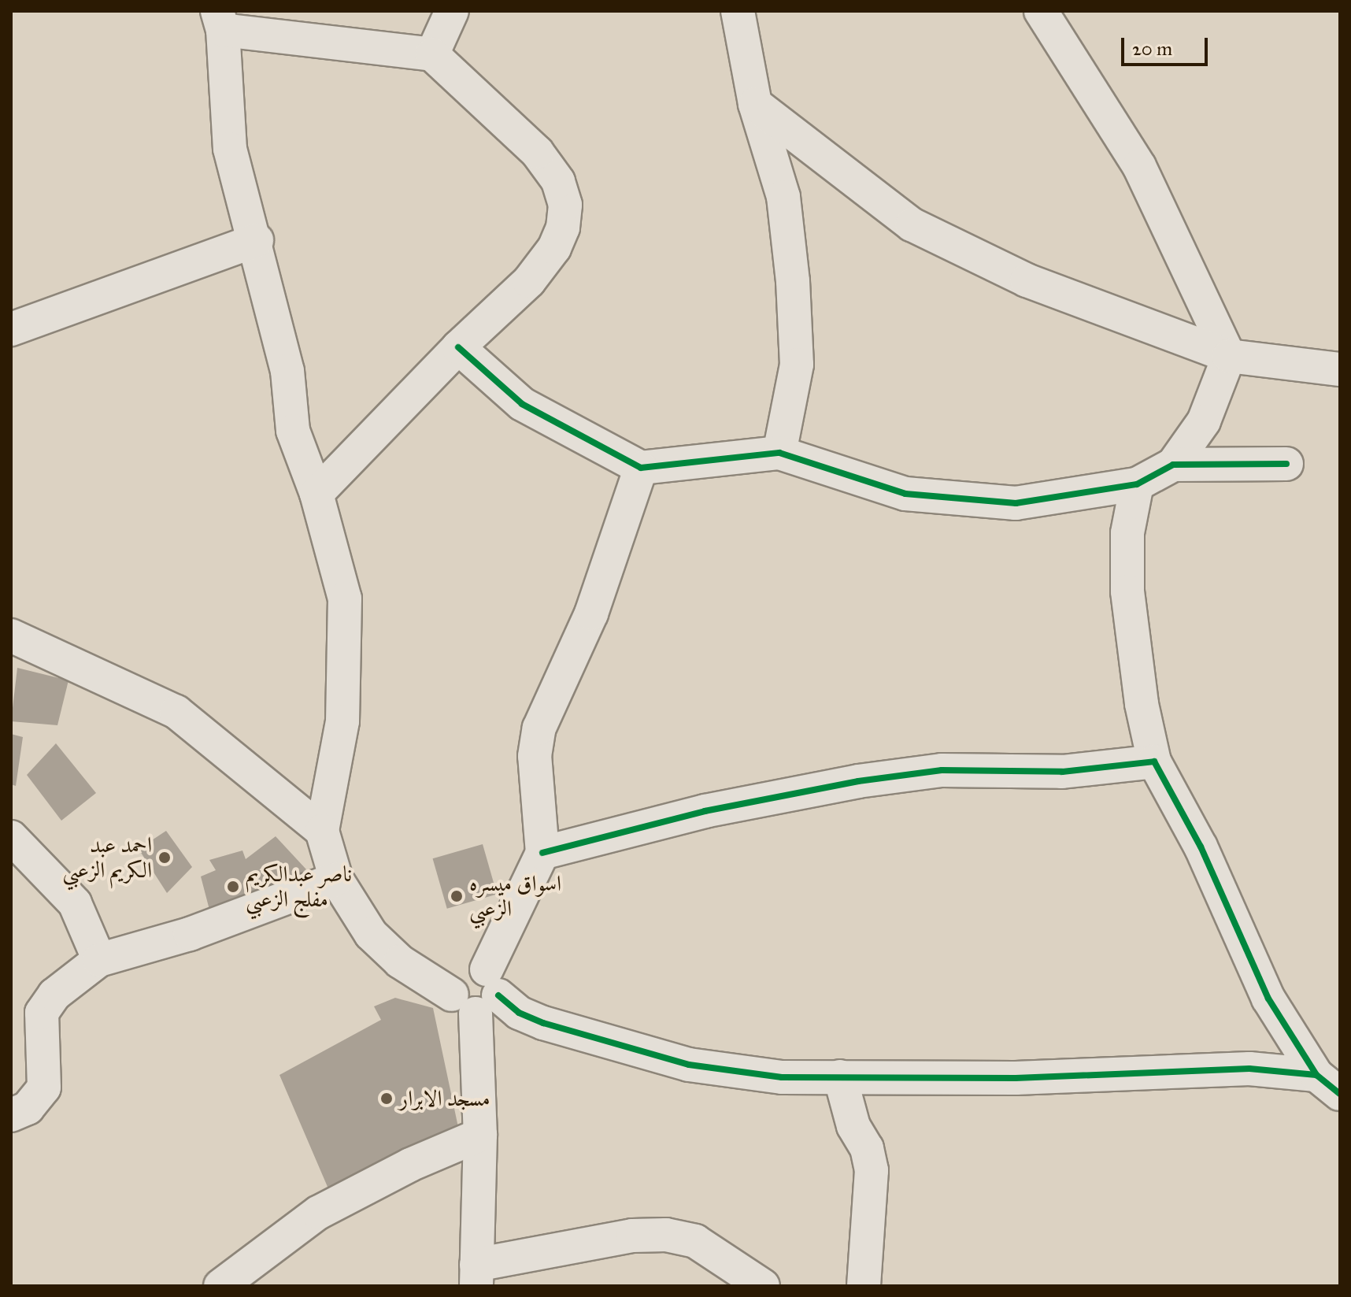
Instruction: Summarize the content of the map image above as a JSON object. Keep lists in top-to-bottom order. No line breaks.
{"places":["احمد عبد الكريم الزعبي","ناصر عبدالكريم مفلج الزعبي","اسواق ميسره الزعبي","مسجد الابرار"],"scale_bar":"20 m"}
